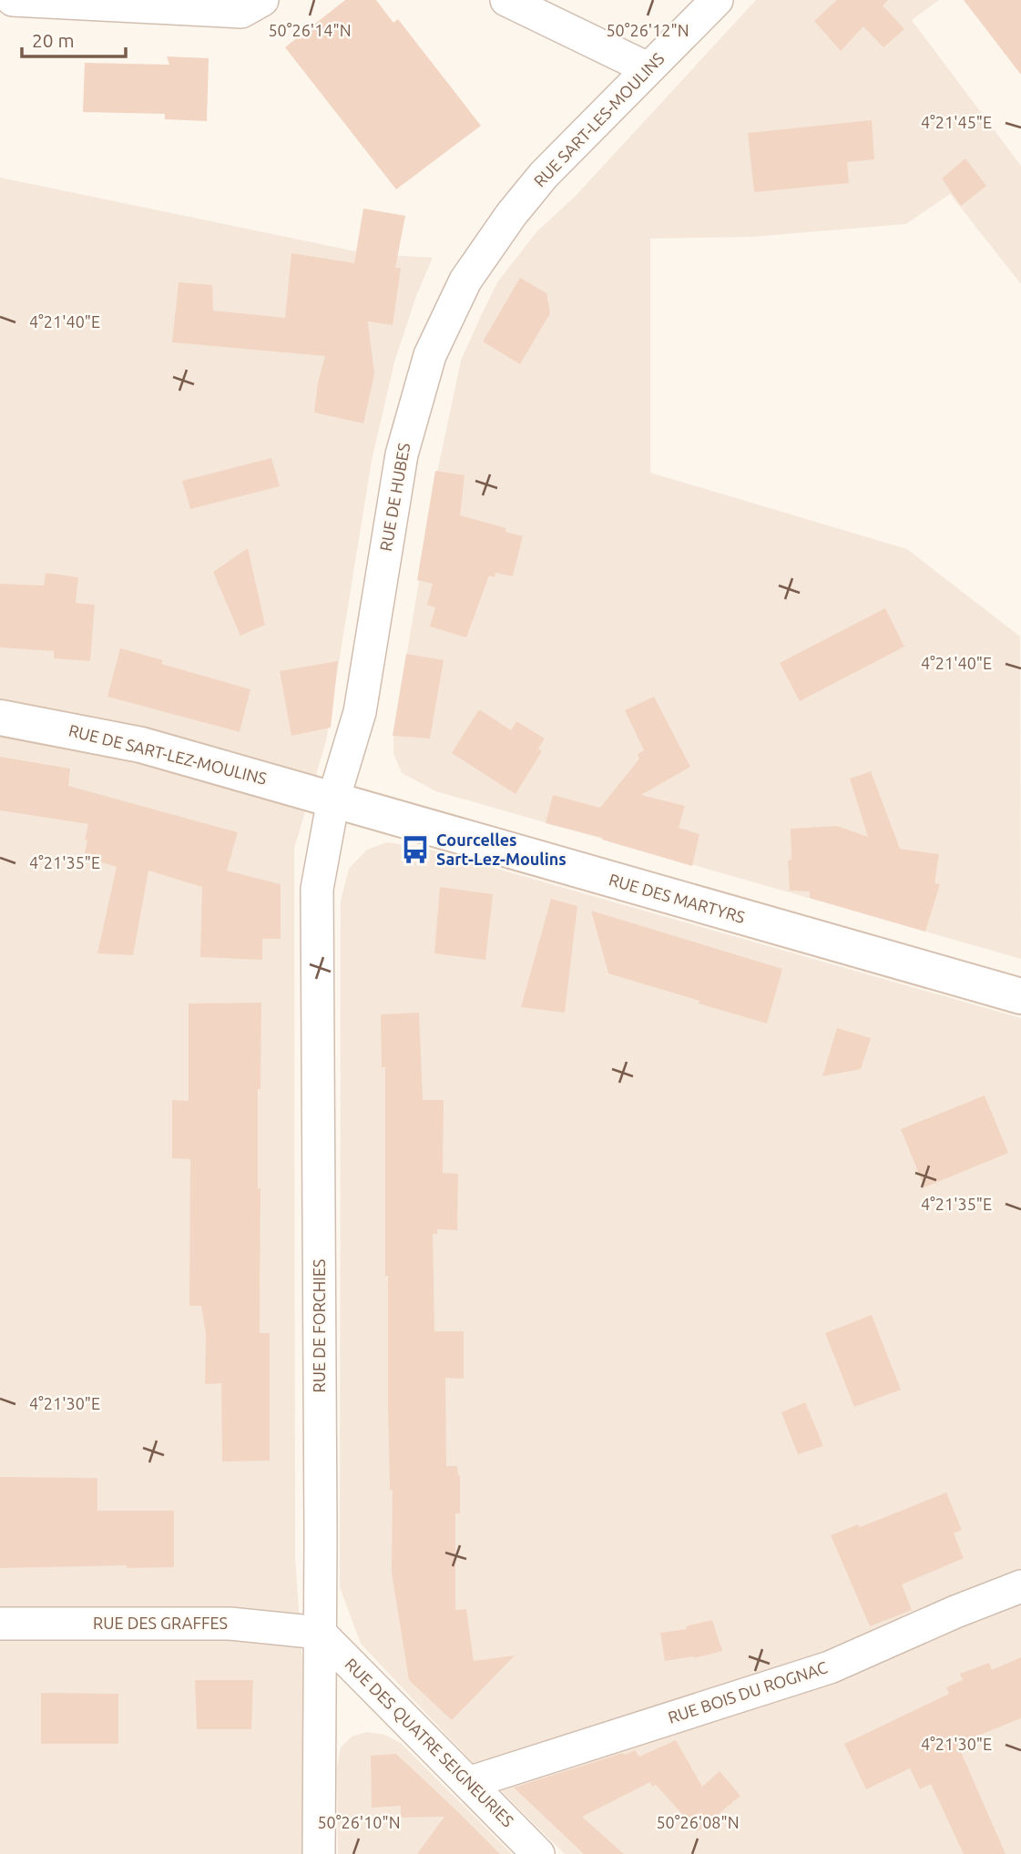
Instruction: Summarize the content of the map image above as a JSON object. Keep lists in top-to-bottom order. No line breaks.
{"streets":{"main road":["RUE DE SART-LEZ-MOULINS","RUE DES MARTYRS"],"street":["RUE SART-LES-MOULINS","RUE DE HUBES","RUE DE FORCHIES","RUE DES GRAFFES","RUE BOIS DU ROGNAC","RUE DES QUATRE SEIGNEURIES"]},"crossings":[["RUE SART-LES-MOULINS","RUE DE HUBES"],["RUE DE HUBES","RUE DE SART-LEZ-MOULINS"],["RUE DE HUBES","RUE DES MARTYRS"],["RUE DE HUBES","RUE DE FORCHIES"],["RUE DE SART-LEZ-MOULINS","RUE DES MARTYRS"],["RUE DE SART-LEZ-MOULINS","RUE DE FORCHIES"],["RUE DES MARTYRS","RUE DE FORCHIES"],["RUE DE FORCHIES","RUE DES GRAFFES"],["RUE DE FORCHIES","RUE DES QUATRE SEIGNEURIES"],["RUE DES GRAFFES","RUE DES QUATRE SEIGNEURIES"],["RUE BOIS DU ROGNAC","RUE DES QUATRE SEIGNEURIES"]],"places":{"bus stop":["Courcelles Sart-Lez-Moulins"]},"scale_bar":"20 m","coordinates":["50°26'14\"N","50°26'12\"N","4°21'45\"E","4°21'40\"E","4°21'35\"E","4°21'30\"E","50°26'10\"N","50°26'08\"N"]}
